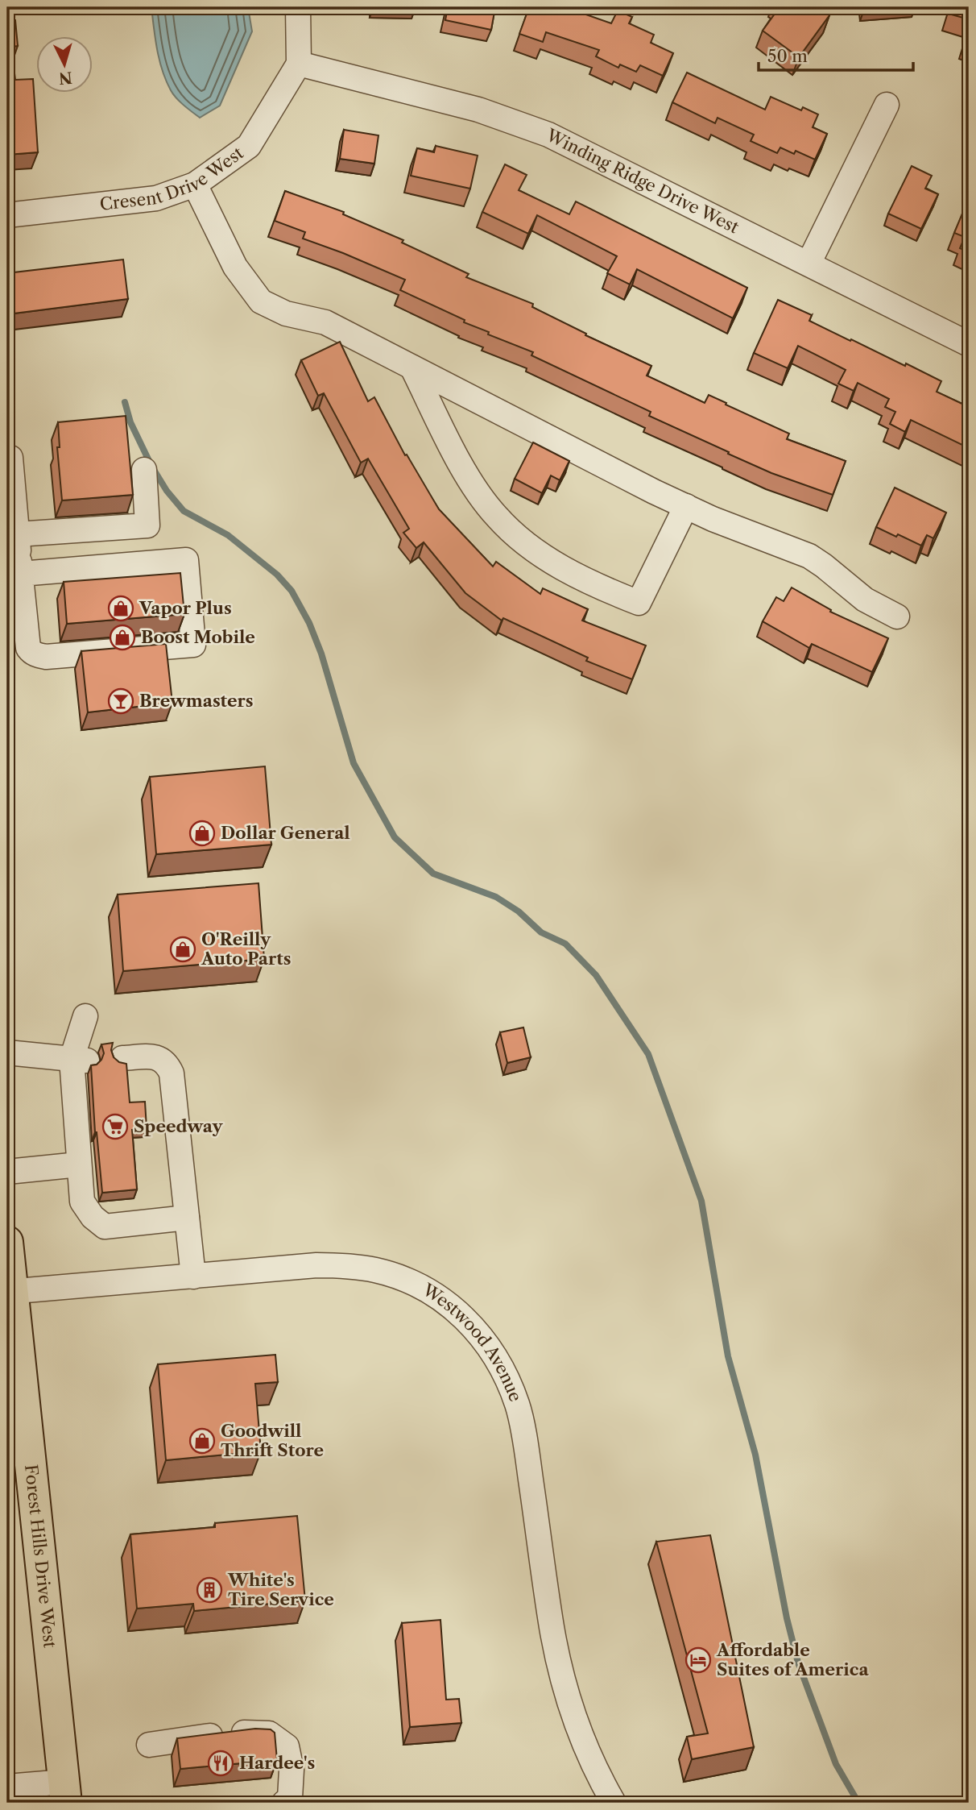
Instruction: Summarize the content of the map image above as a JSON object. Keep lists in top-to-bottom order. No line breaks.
{"streets":{"main road":["Forest Hills Drive West"],"street":["Cresent Drive West","Winding Ridge Drive West","Westwood Avenue"]},"crossings":[["Cresent Drive West","Winding Ridge Drive West"],["Westwood Avenue","Forest Hills Drive West"]],"places":{"shop":["Vapor Plus","Boost Mobile","Dollar General","O'Reilly Auto Parts","Goodwill Thrift Store"],"bar":["Brewmasters"],"supermarket":["Speedway"],"building":["White's Tire Service"],"hotel":["Affordable Suites of America"],"restaurant":["Hardee's"]},"scale_bar":"50 m","north":"bottom"}
